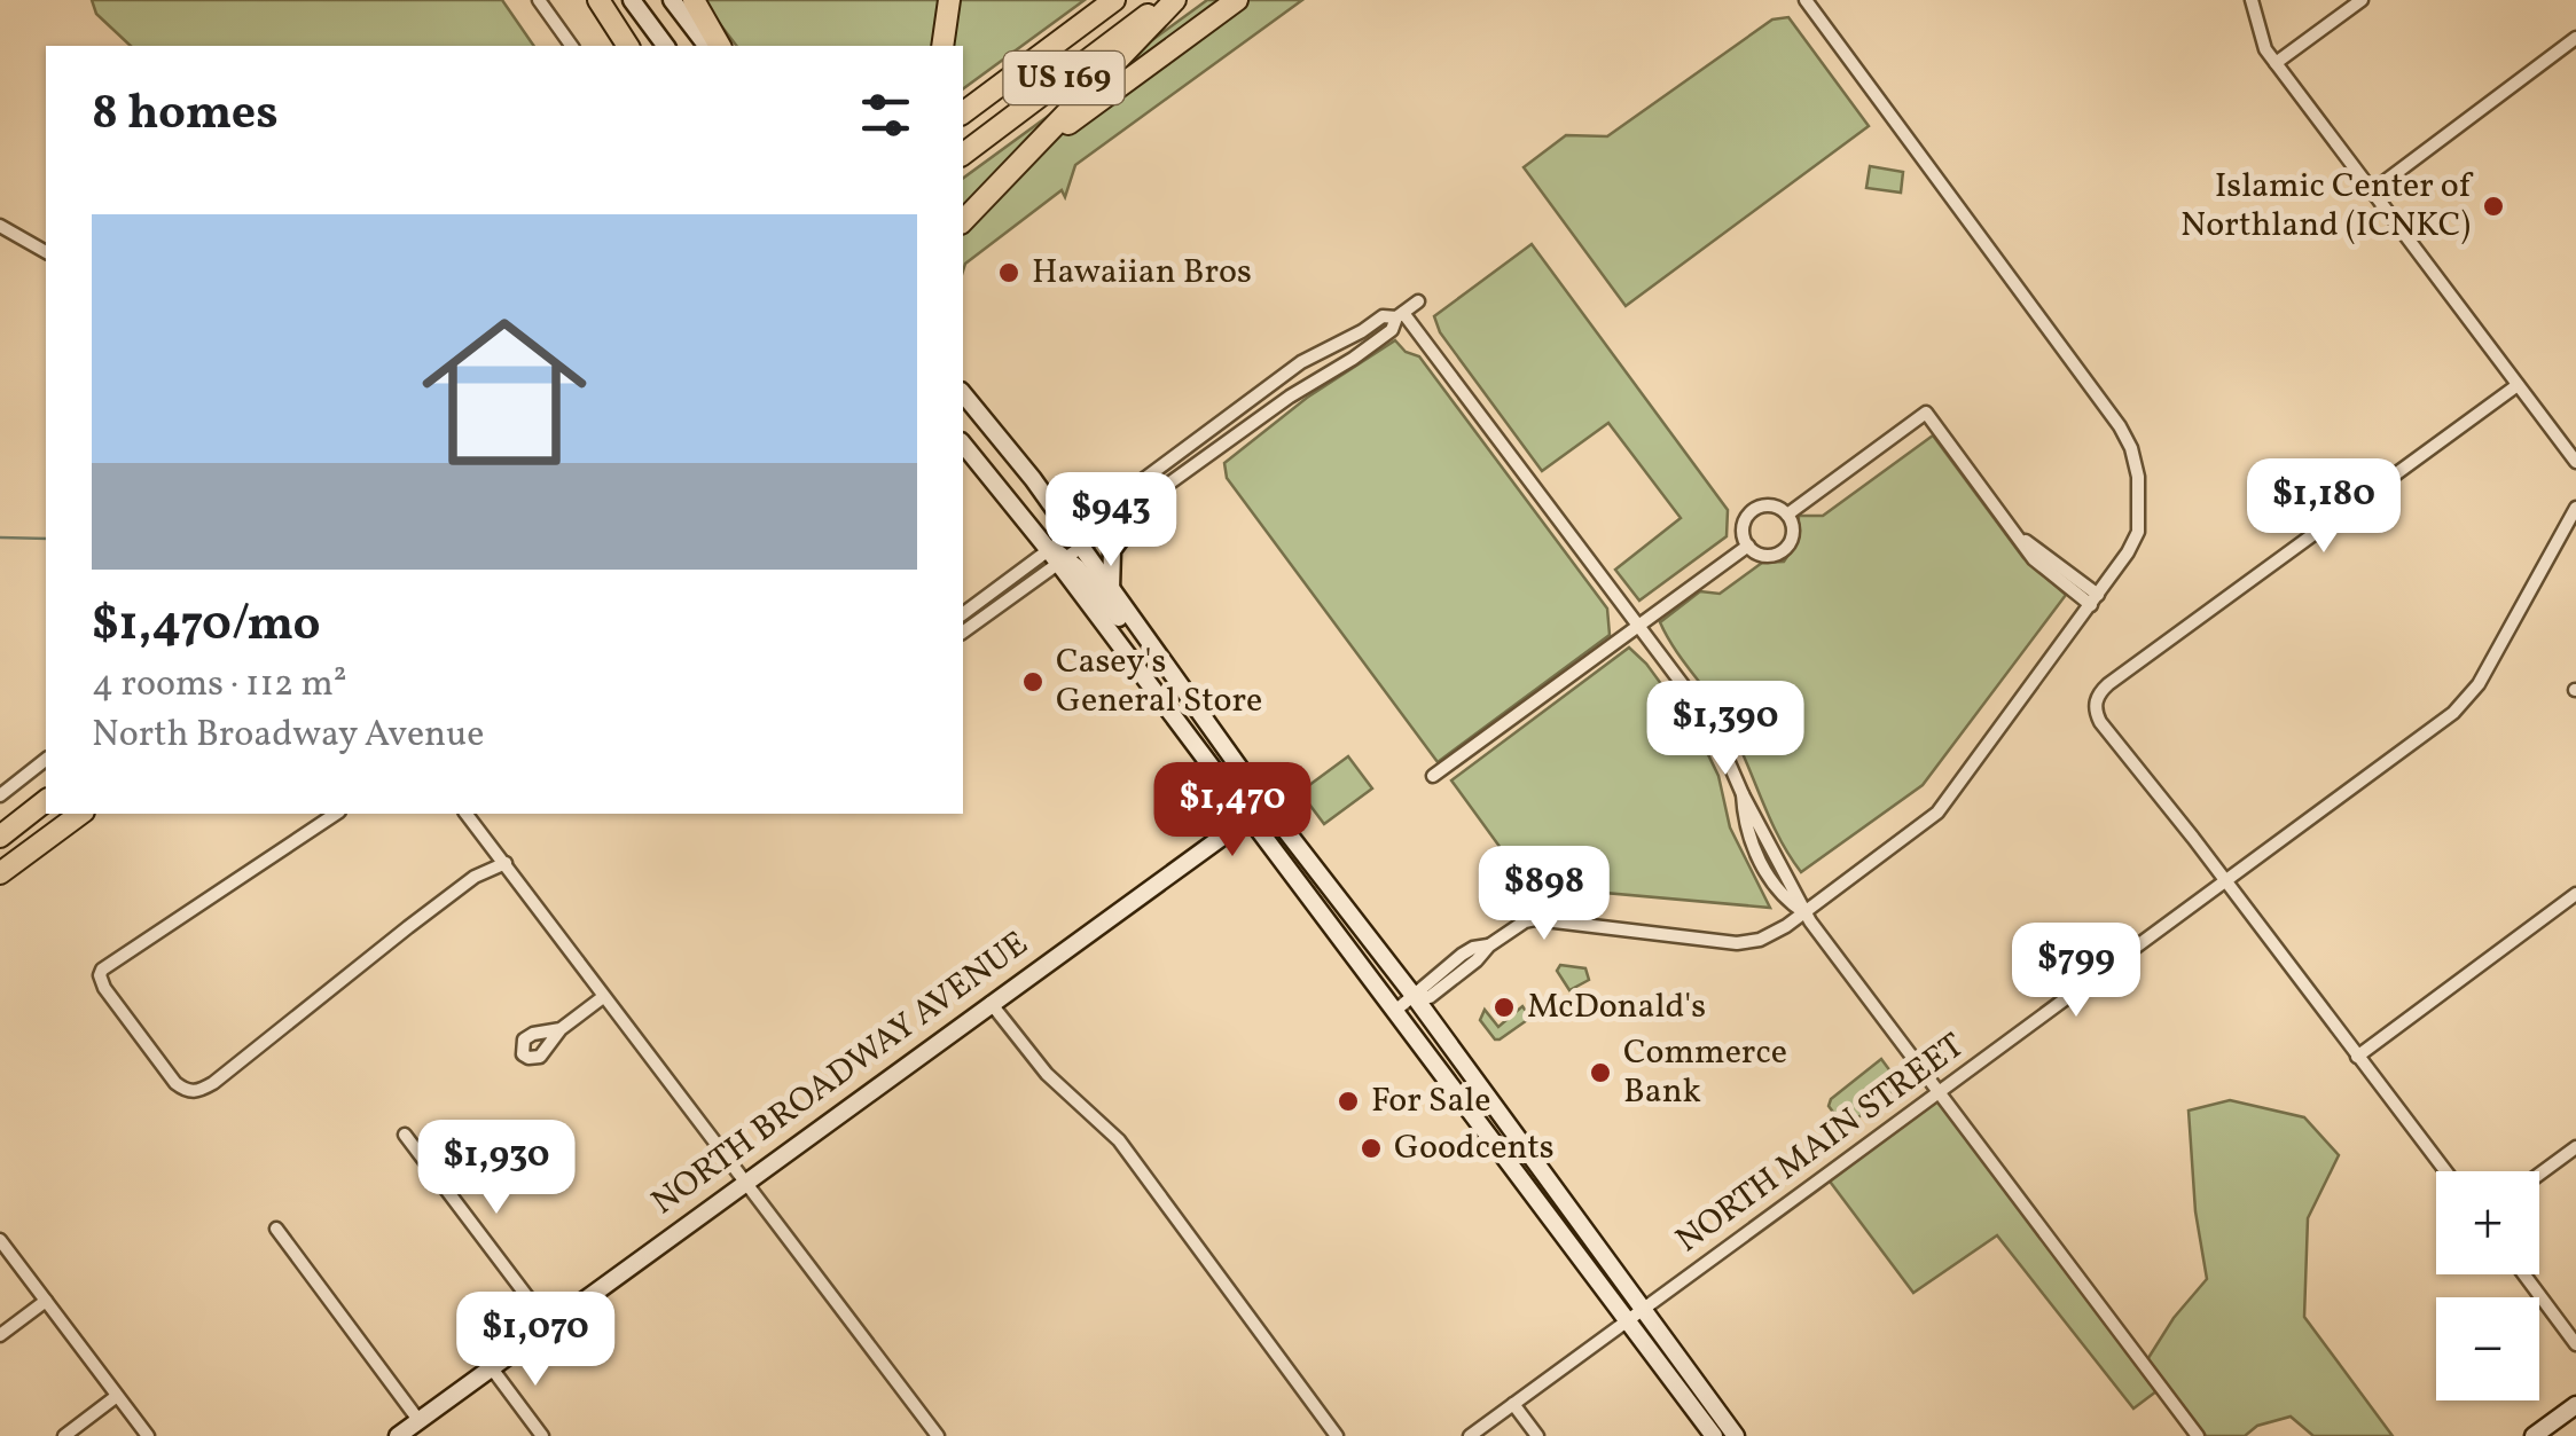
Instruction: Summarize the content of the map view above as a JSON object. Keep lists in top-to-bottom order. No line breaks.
{"streets":{"highway":["US 169"],"main road":["NORTH BROADWAY AVENUE"],"street":["NORTH MAIN STREET"]},"places":["Islamic Center of Northland (ICNKC)","Hawaiian Bros","Casey's General Store","McDonald's","Commerce Bank","For Sale","Goodcents"],"page":{"heading":"8 homes","list":[{"name":"$1,470/mo","note":"4 rooms · 112 m² · North Broadway Avenue"}],"price":["$1,180","$943","$1,390","$1,470","$898","$799","$1,930","$1,070"],"map_buttons":["+","−"]}}
